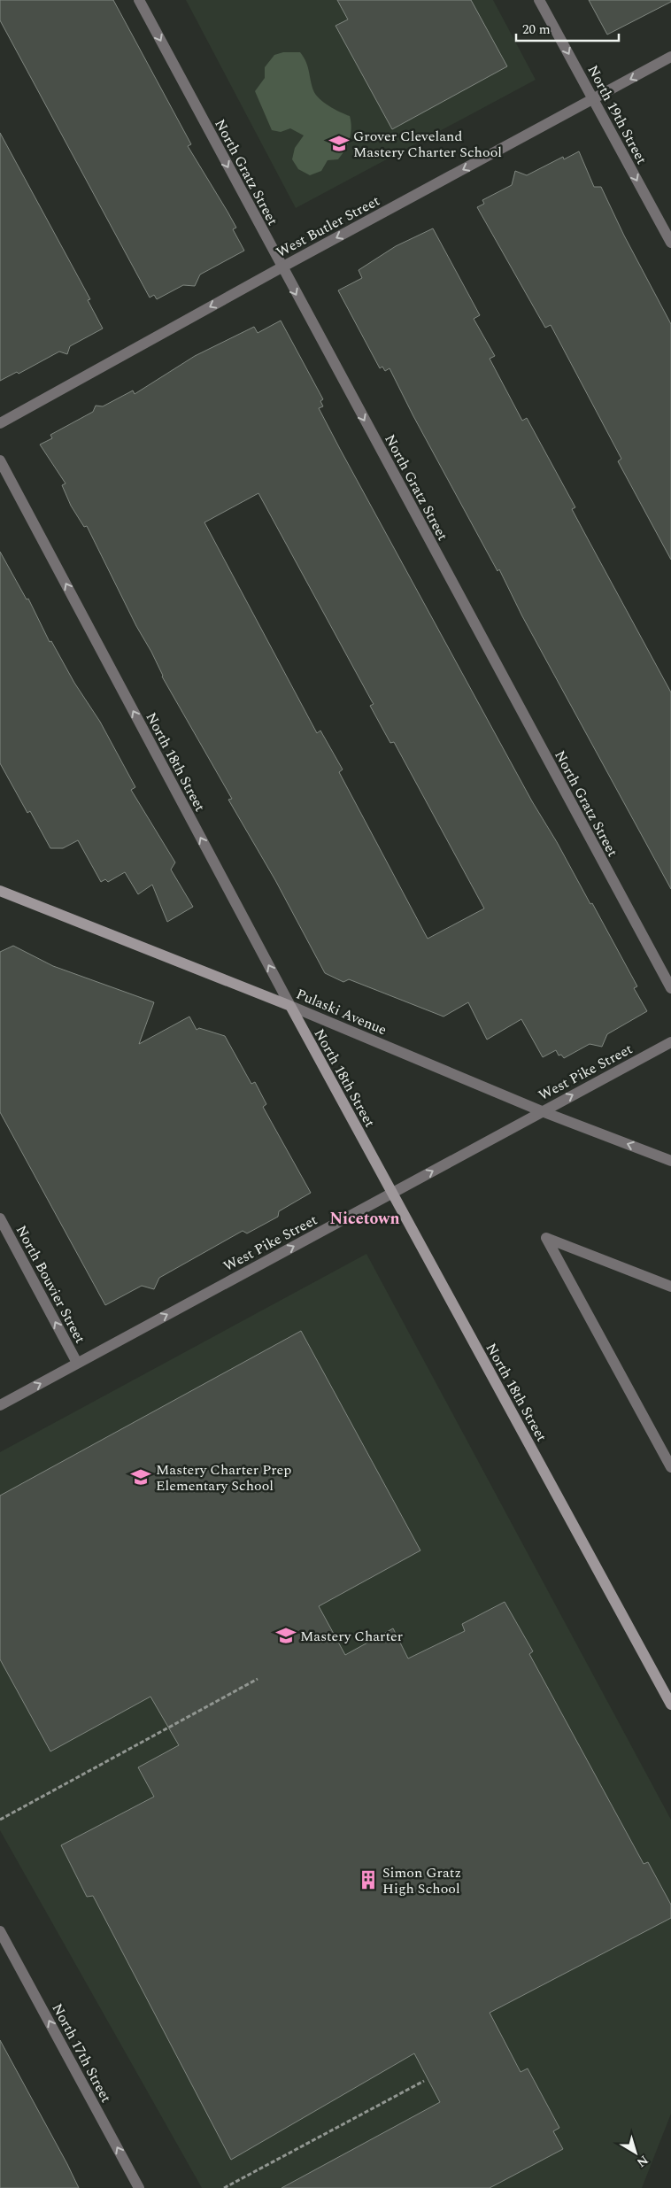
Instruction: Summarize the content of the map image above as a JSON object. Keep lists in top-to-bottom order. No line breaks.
{"streets":{"street":["North 19th Street","North Gratz Street","West Butler Street","North 18th Street","Pulaski Avenue","West Pike Street","North Bouvier Street","North 17th Street"]},"crossings":[["North 19th Street","West Butler Street"],["North Gratz Street","West Butler Street"],["North 18th Street","Pulaski Avenue"],["North 18th Street","West Pike Street"],["Pulaski Avenue","West Pike Street"],["West Pike Street","North Bouvier Street"]],"one_way":["North 19th Street","North Gratz Street","West Butler Street","North 18th Street","West Pike Street","North Bouvier Street","North 17th Street"],"districts":["Nicetown"],"places":{"school or university":["Grover Cleveland Mastery Charter School","Mastery Charter Prep Elementary School","Mastery Charter"],"building":["Simon Gratz High School"]},"scale_bar":"20 m","north":"bottom right"}
